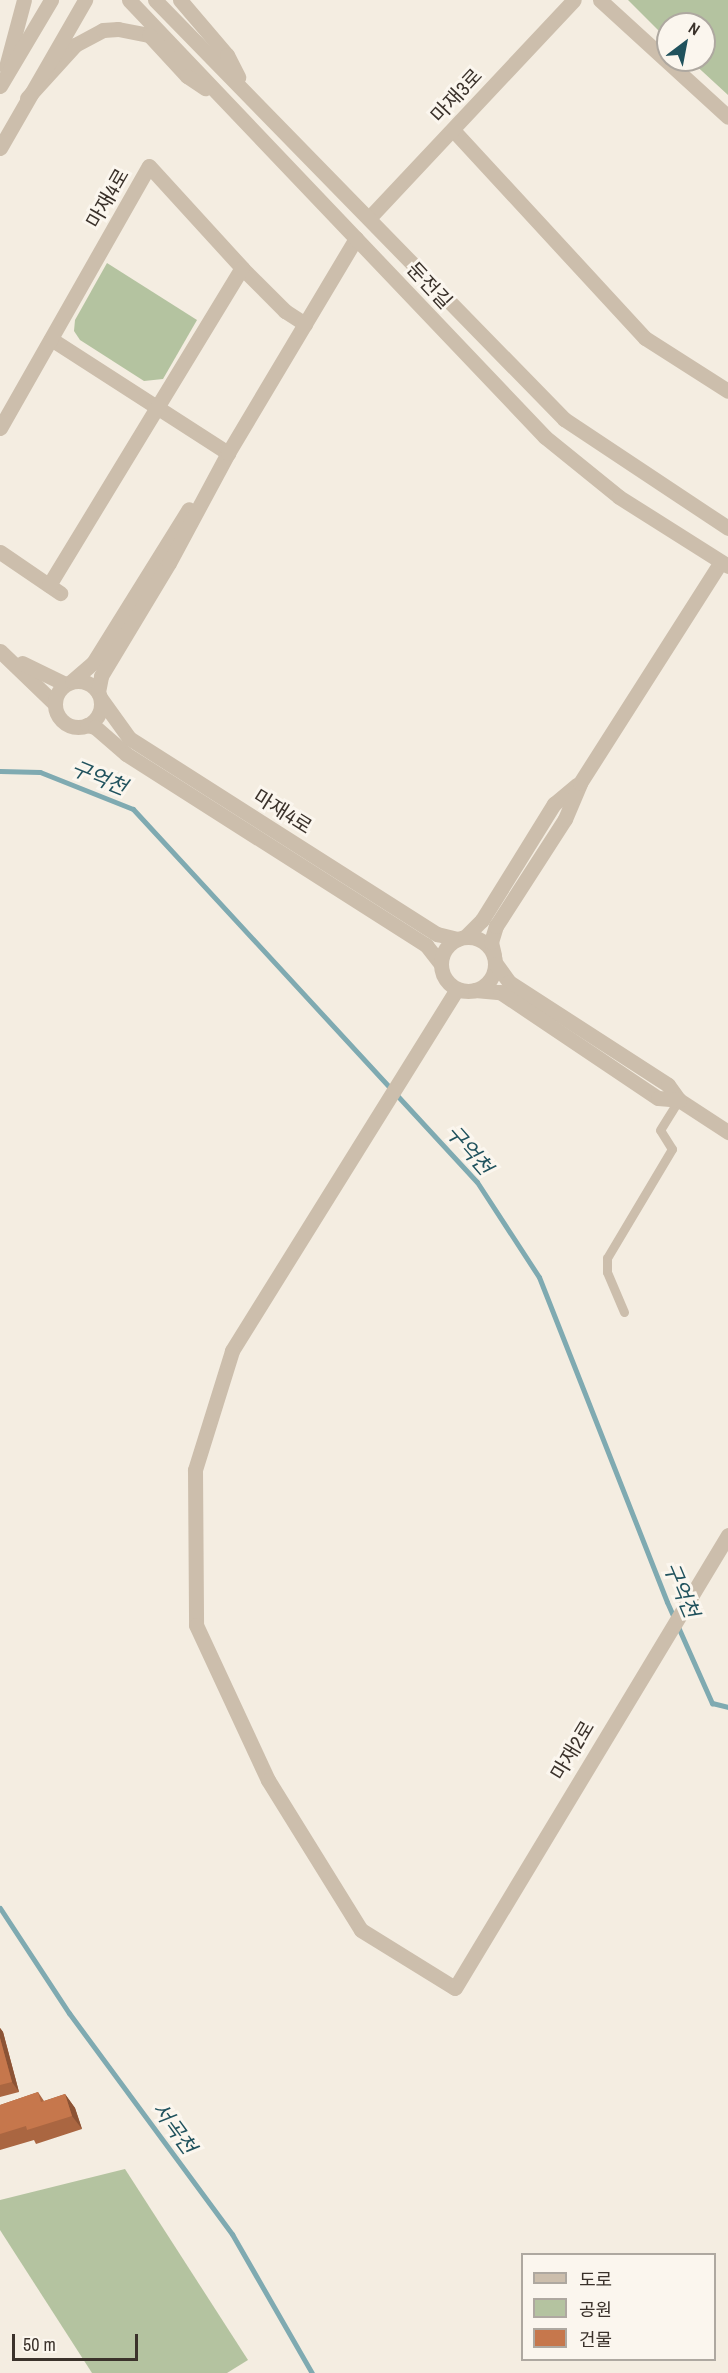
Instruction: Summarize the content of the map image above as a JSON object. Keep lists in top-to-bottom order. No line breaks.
{"streets":{"street":["마재3로","마재4로","둔전길","마재2로"]},"crossings":[["마재3로","둔전길"],["마재4로","마재2로"]],"water":["구억천","서곡천"],"legend":["도로","공원","건물"],"scale_bar":"50 m","north":"top right"}
